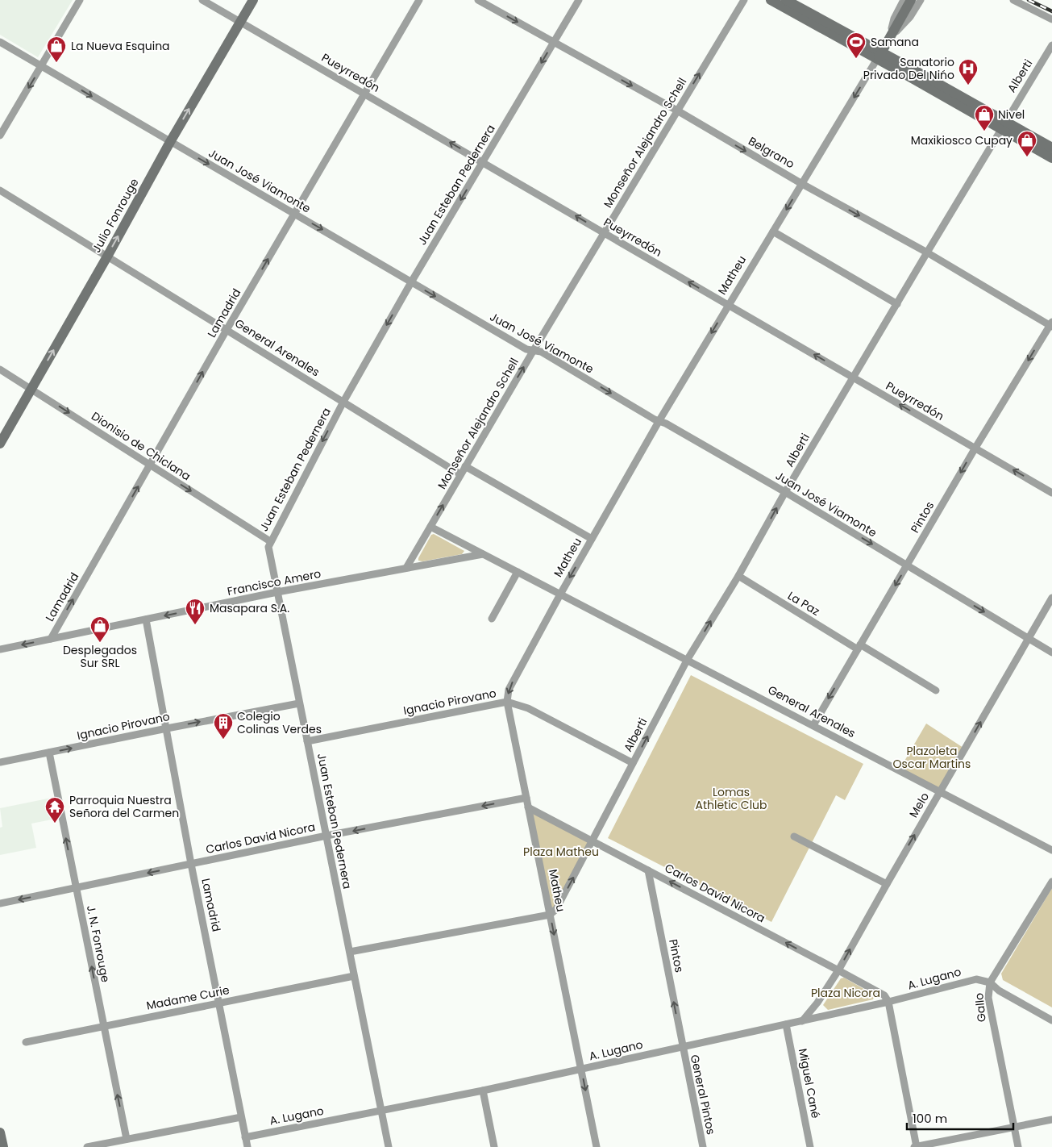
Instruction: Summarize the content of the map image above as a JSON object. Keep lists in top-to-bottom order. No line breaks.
{"streets":{"main road":["Julio Fonrouge","Matheu"],"street":["Pueyrredón","Alberti","Monseñor Alejandro Schell","Belgrano","Juan José Viamonte","Juan Esteban Pedernera","Lamadrid","General Arenales","Dionisio de Chiclana","Pintos","Francisco Amero","La Paz","Ignacio Pirovano","Melo","Carlos David Nicora","J. N. Fonrouge","A. Lugano","Madame Curie","Gallo","Miguel Cané","General Pintos"]},"crossings":[["Pueyrredón","Alberti"],["Pueyrredón","Monseñor Alejandro Schell"],["Pueyrredón","Juan Esteban Pedernera"],["Pueyrredón","Julio Fonrouge"],["Pueyrredón","Matheu"],["Pueyrredón","Lamadrid"],["Pueyrredón","Pintos"],["Alberti","Belgrano"],["Alberti","Juan José Viamonte"],["Alberti","Matheu"],["Alberti","General Arenales"],["Alberti","La Paz"],["Alberti","Ignacio Pirovano"],["Alberti","Carlos David Nicora"],["Monseñor Alejandro Schell","Belgrano"],["Monseñor Alejandro Schell","Juan José Viamonte"],["Monseñor Alejandro Schell","General Arenales"],["Monseñor Alejandro Schell","Francisco Amero"],["Belgrano","Juan Esteban Pedernera"],["Belgrano","Matheu"],["Belgrano","Pintos"],["Juan José Viamonte","Juan Esteban Pedernera"],["Juan José Viamonte","Julio Fonrouge"],["Juan José Viamonte","Matheu"],["Juan José Viamonte","Lamadrid"],["Juan José Viamonte","Pintos"],["Juan José Viamonte","Melo"],["Juan Esteban Pedernera","General Arenales"],["Juan Esteban Pedernera","Dionisio de Chiclana"],["Juan Esteban Pedernera","Francisco Amero"],["Juan Esteban Pedernera","Ignacio Pirovano"],["Juan Esteban Pedernera","Carlos David Nicora"],["Juan Esteban Pedernera","A. Lugano"],["Juan Esteban Pedernera","Madame Curie"],["Julio Fonrouge","General Arenales"],["Julio Fonrouge","Dionisio de Chiclana"],["Matheu","General Arenales"],["Matheu","Ignacio Pirovano"],["Matheu","Carlos David Nicora"],["Matheu","A. Lugano"],["Lamadrid","General Arenales"],["Lamadrid","Dionisio de Chiclana"],["Lamadrid","Francisco Amero"],["Lamadrid","Ignacio Pirovano"],["Lamadrid","Carlos David Nicora"],["Lamadrid","A. Lugano"],["Lamadrid","Madame Curie"],["General Arenales","Pintos"],["General Arenales","Melo"],["Pintos","La Paz"],["Pintos","Carlos David Nicora"],["Pintos","A. Lugano"],["Pintos","General Pintos"],["Ignacio Pirovano","J. N. Fonrouge"],["Melo","Carlos David Nicora"],["Melo","A. Lugano"],["Carlos David Nicora","J. N. Fonrouge"],["Carlos David Nicora","A. Lugano"],["J. N. Fonrouge","Madame Curie"],["A. Lugano","Gallo"],["A. Lugano","Miguel Cané"],["A. Lugano","General Pintos"]],"one_way":["Pueyrredón","Alberti","Monseñor Alejandro Schell","Belgrano","Juan José Viamonte","Juan Esteban Pedernera","Julio Fonrouge","Matheu","Lamadrid","Dionisio de Chiclana","Francisco Amero","Ignacio Pirovano","Melo","Carlos David Nicora","J. N. Fonrouge"],"parks":["Plazoleta Oscar Martins","Lomas Athletic Club","Plaza Matheu","Plaza Nicora"],"places":{"sports":["Samana"],"shop":["La Nueva Esquina","Nivel","Maxikiosco Cupay","Desplegados Sur SRL"],"hospital":["Sanatorio Privado Del Nińo"],"restaurant":["Masapara S.A."],"building":["Colegio Colinas Verdes"],"temple":["Parroquia Nuestra Señora del Carmen"]},"scale_bar":"100 m"}
